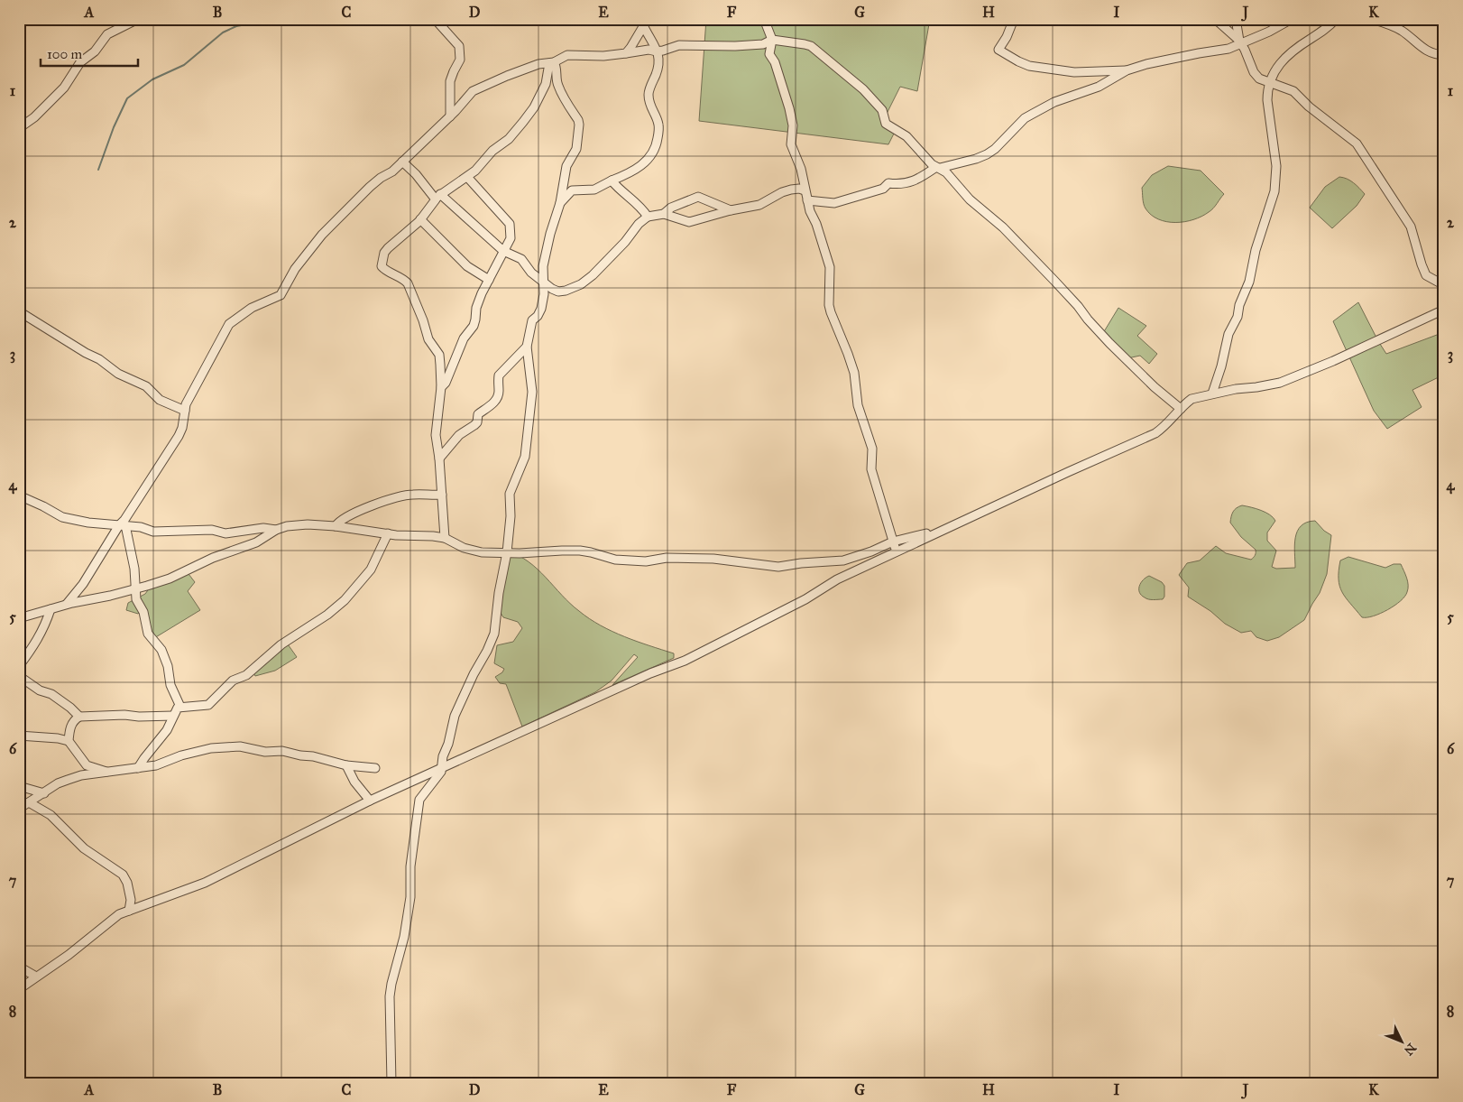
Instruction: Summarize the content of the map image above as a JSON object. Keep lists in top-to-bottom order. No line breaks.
{"scale_bar":"100 m","north":"bottom right","grid":{"columns":["A","B","C","D","E","F","G","H","I","J","K"],"rows":["1","2","3","4","5","6","7","8"]}}
